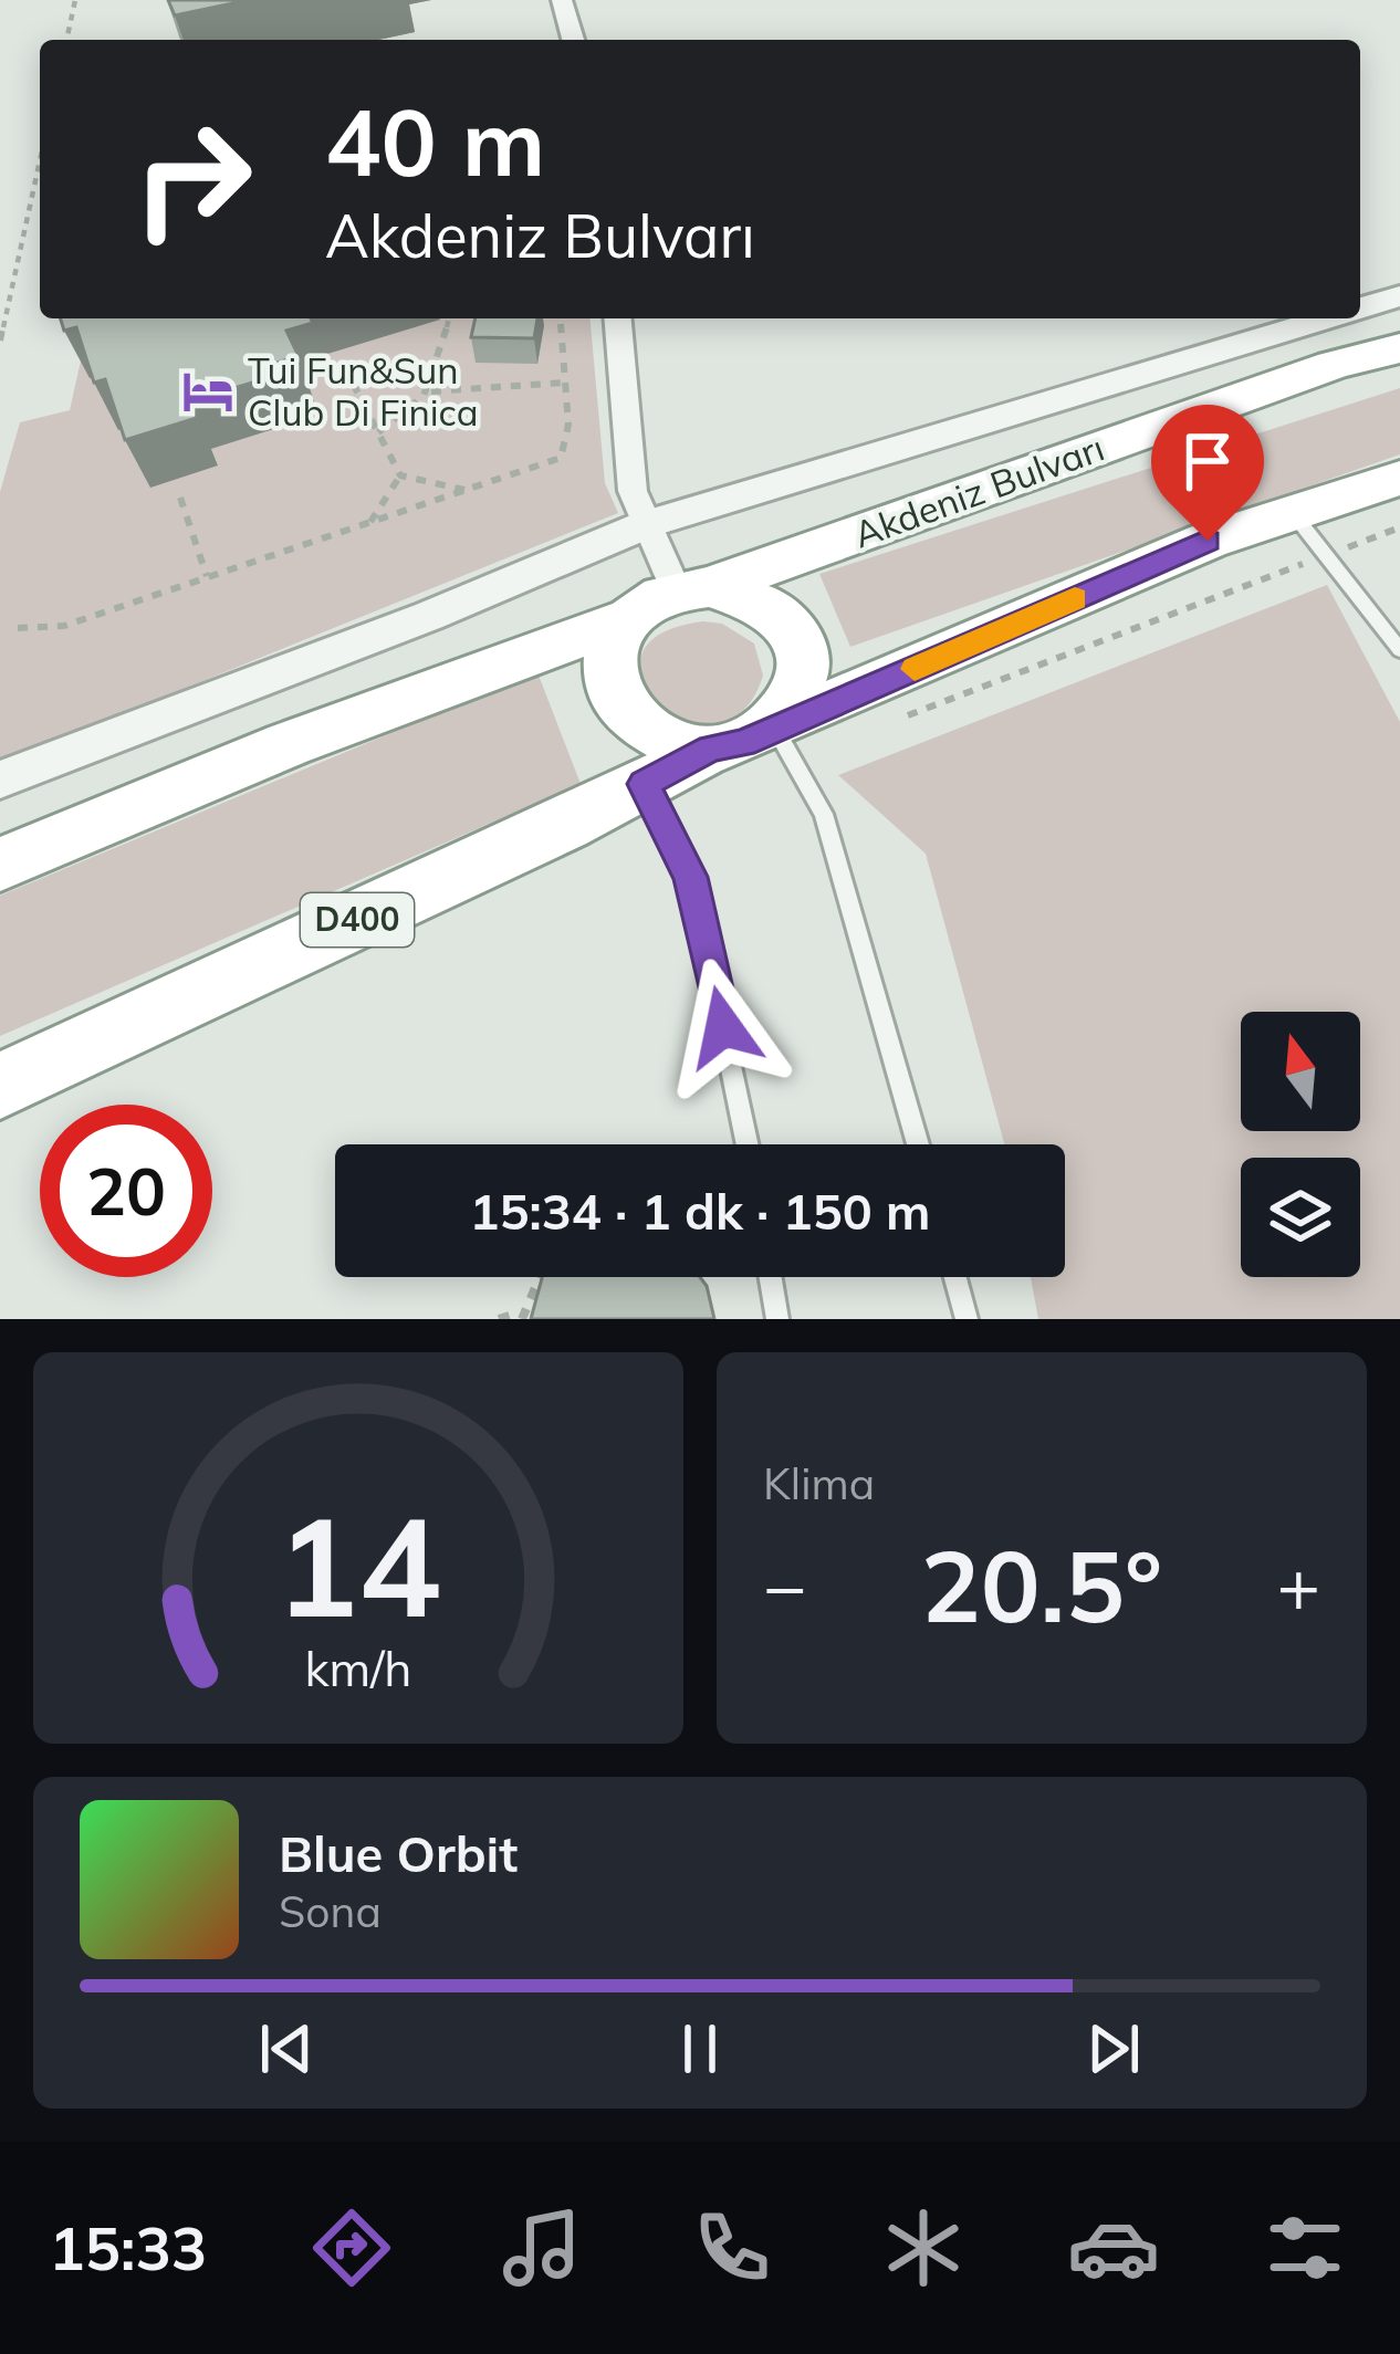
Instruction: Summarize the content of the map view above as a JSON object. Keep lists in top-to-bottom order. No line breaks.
{"streets":{"highway":["Akdeniz Bulvarı","D400"]},"crossings":[["Akdeniz Bulvarı","D400"]],"places":{"hotel":["Tui Fun&Sun Club Di Finica"]},"north":"top","page":{"turn":["40 m","Akdeniz Bulvarı"],"limit":"20","trip":"15:34 · 1 dk · 150 m","tile":"Klima","heat":["−","20.5°","+"],"song":["Blue Orbit","Sona"],"tabs":"15:33","gauge":["14","km/h"]}}
